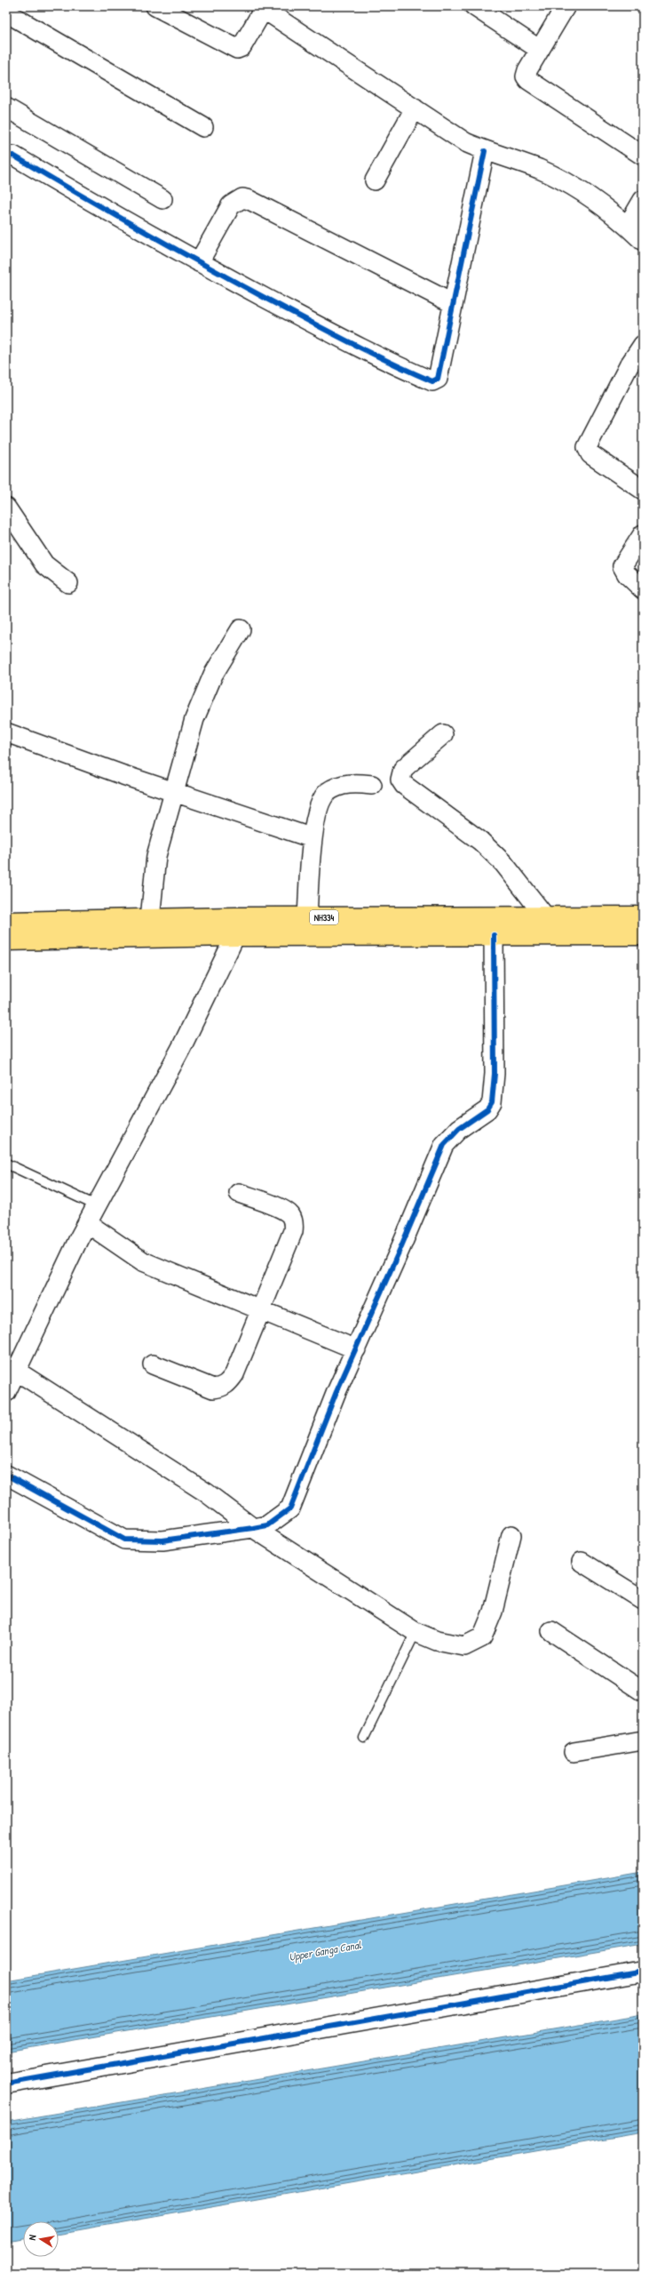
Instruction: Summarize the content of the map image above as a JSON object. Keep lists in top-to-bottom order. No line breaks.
{"streets":{"highway":["NH334"]},"water":["Upper Ganga Canal"],"north":"left"}
